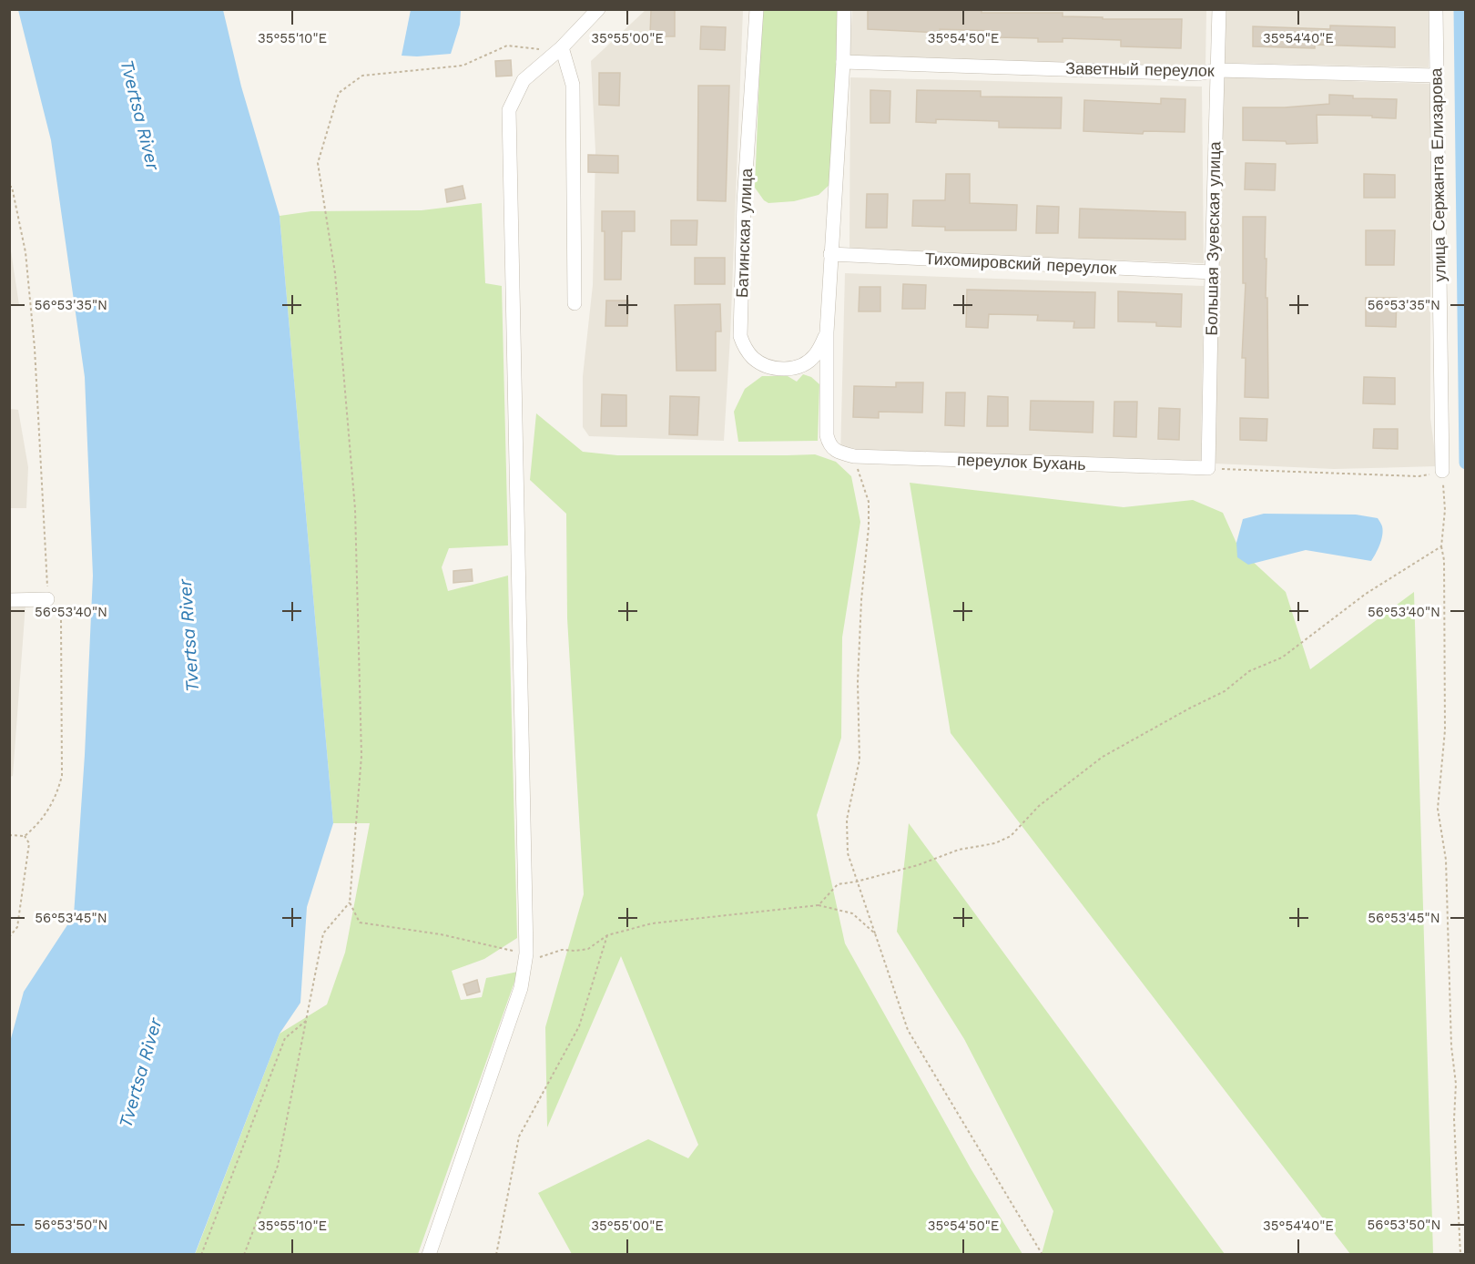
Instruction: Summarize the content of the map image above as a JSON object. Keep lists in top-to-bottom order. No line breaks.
{"streets":{"street":["Заветный переулок","улица Сержанта Елизарова","Батинская улица","Большая Зуевская улица","Тихомировский переулок","переулок Бухань"]},"crossings":[["Заветный переулок","улица Сержанта Елизарова"],["Заветный переулок","Батинская улица"],["Заветный переулок","Большая Зуевская улица"],["Батинская улица","Тихомировский переулок"],["Батинская улица","переулок Бухань"],["Большая Зуевская улица","Тихомировский переулок"],["Большая Зуевская улица","переулок Бухань"]],"water":["Tvertsa River"],"coordinates":["35°55'10\"E","35°55'00\"E","35°54'50\"E","35°54'40\"E","56°53'35\"N","56°53'40\"N","56°53'45\"N","56°53'50\"N"]}
